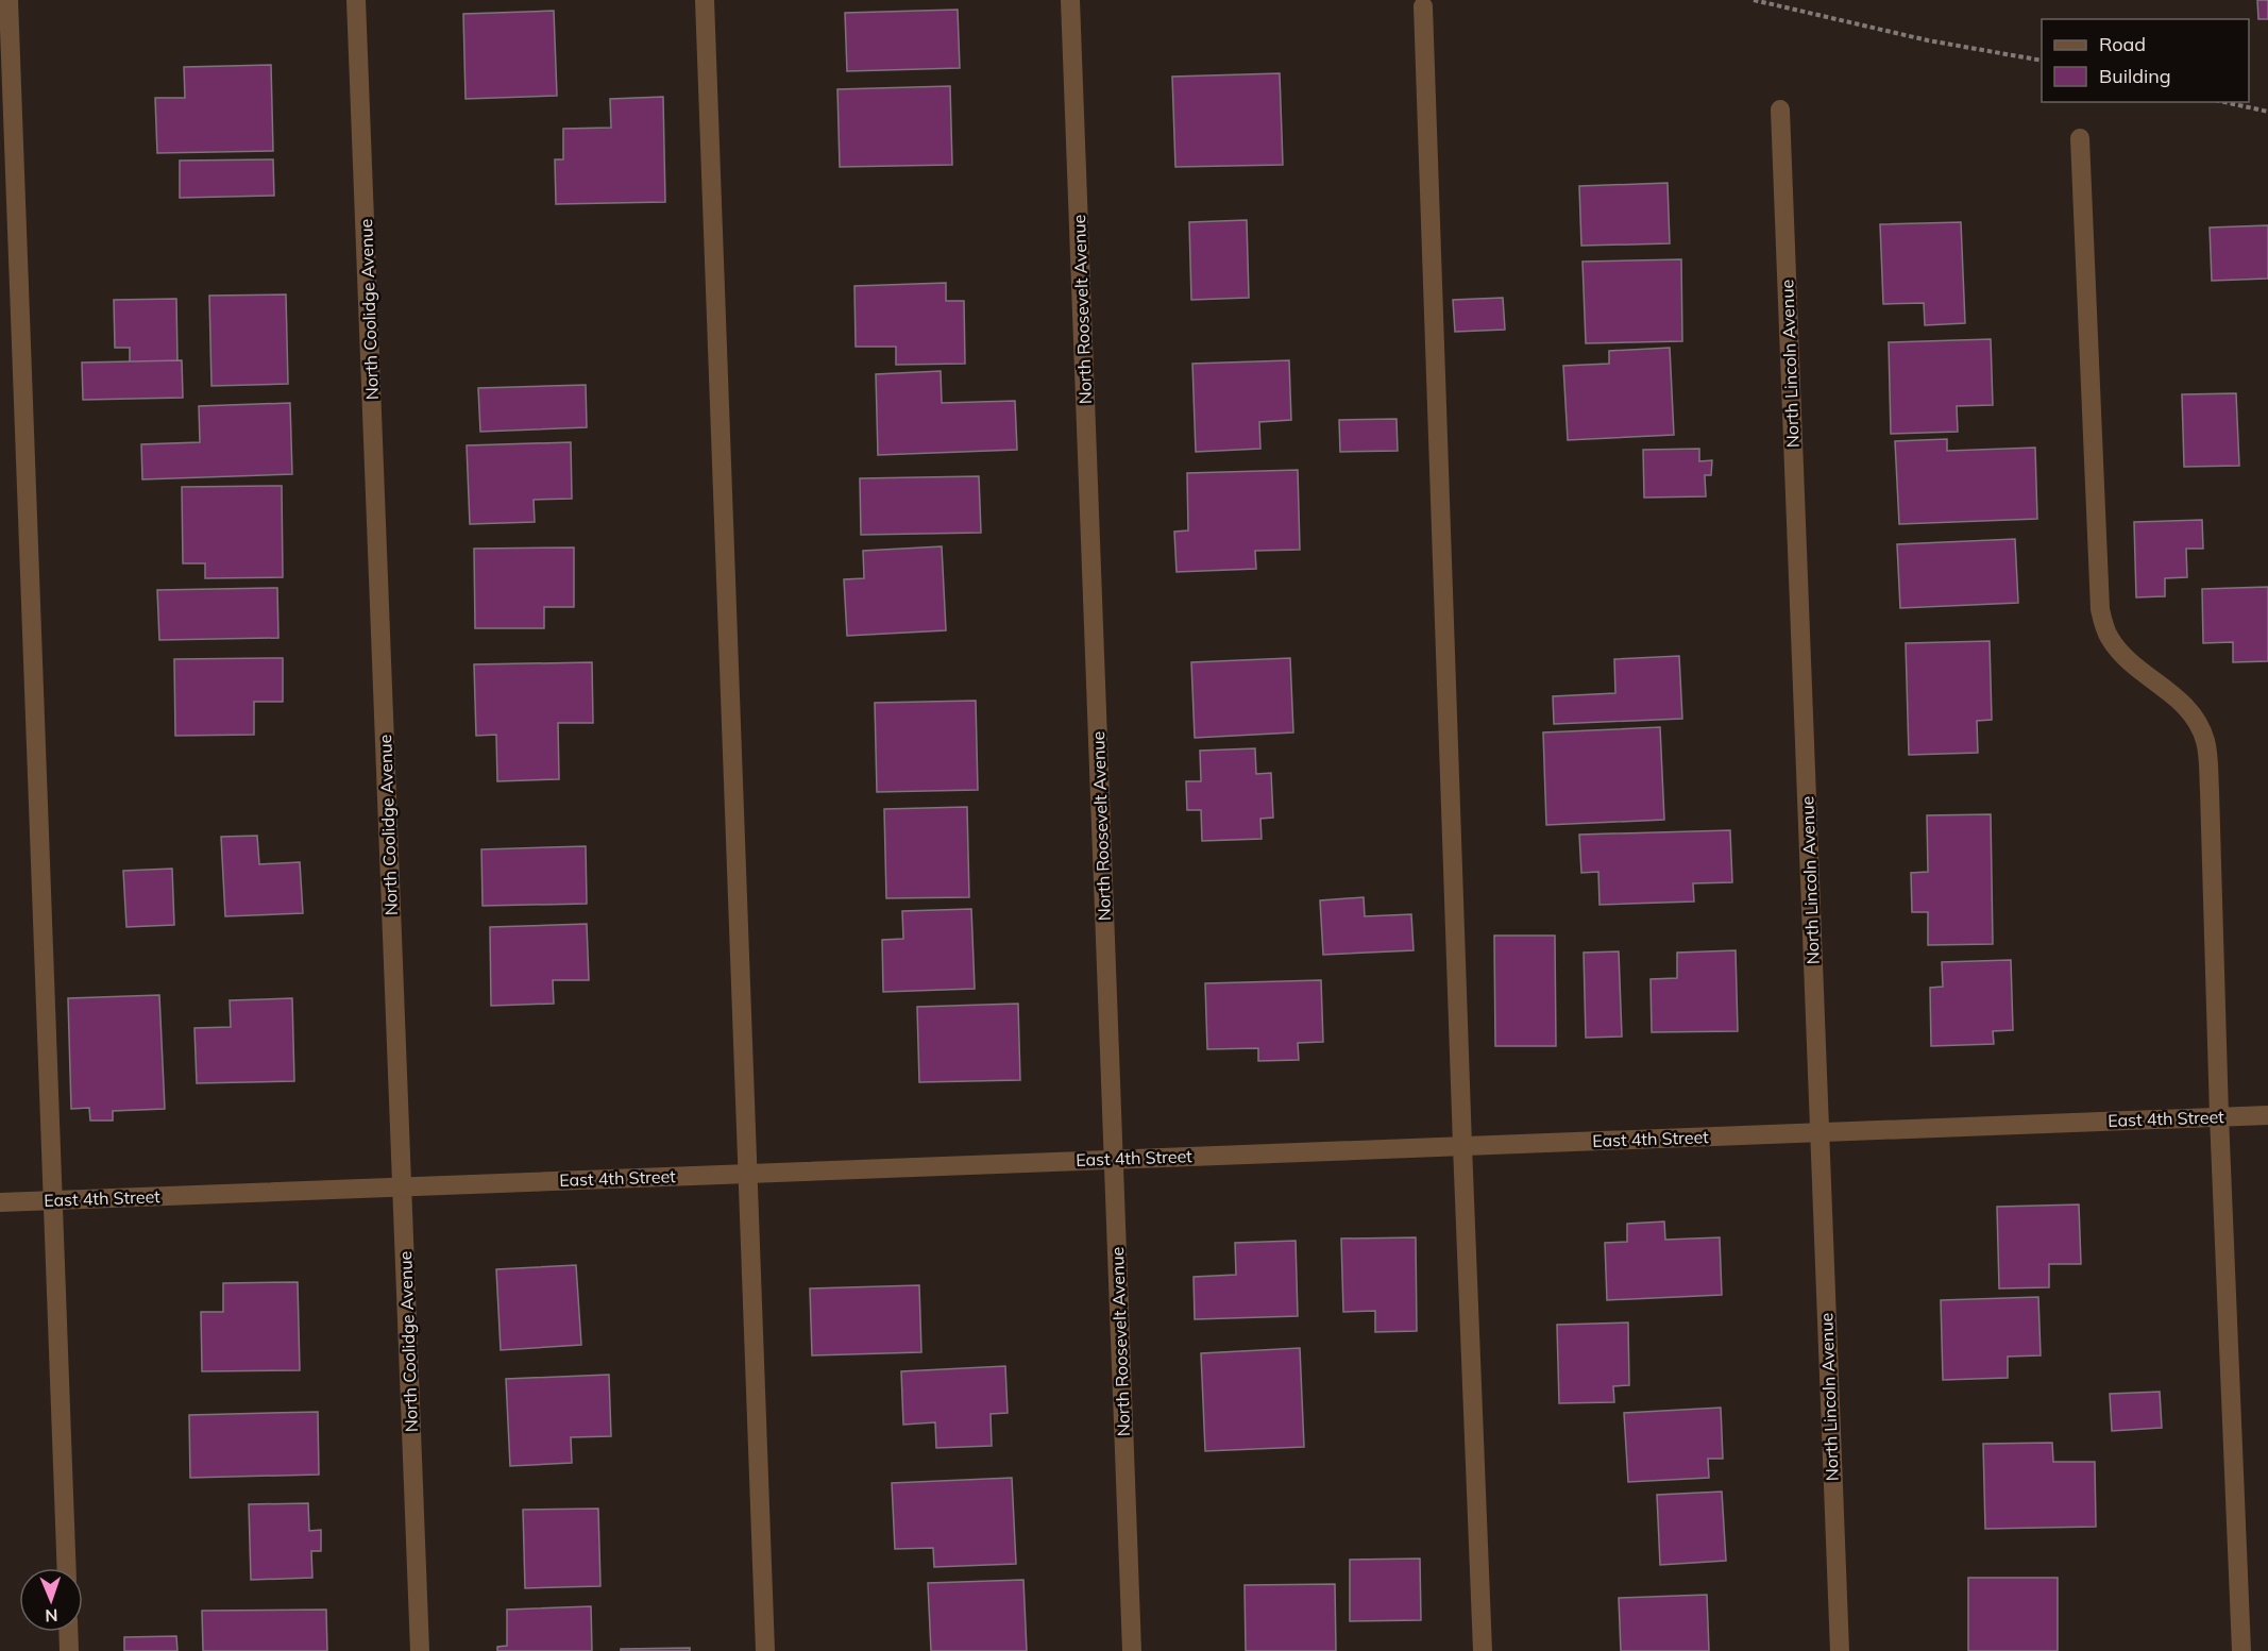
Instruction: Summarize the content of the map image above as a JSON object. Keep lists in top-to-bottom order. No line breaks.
{"streets":{"street":["North Coolidge Avenue","North Roosevelt Avenue","North Lincoln Avenue","East 4th Street"]},"crossings":[["North Coolidge Avenue","East 4th Street"],["North Roosevelt Avenue","East 4th Street"],["North Lincoln Avenue","East 4th Street"]],"legend":["Road","Building"],"north":"bottom"}
